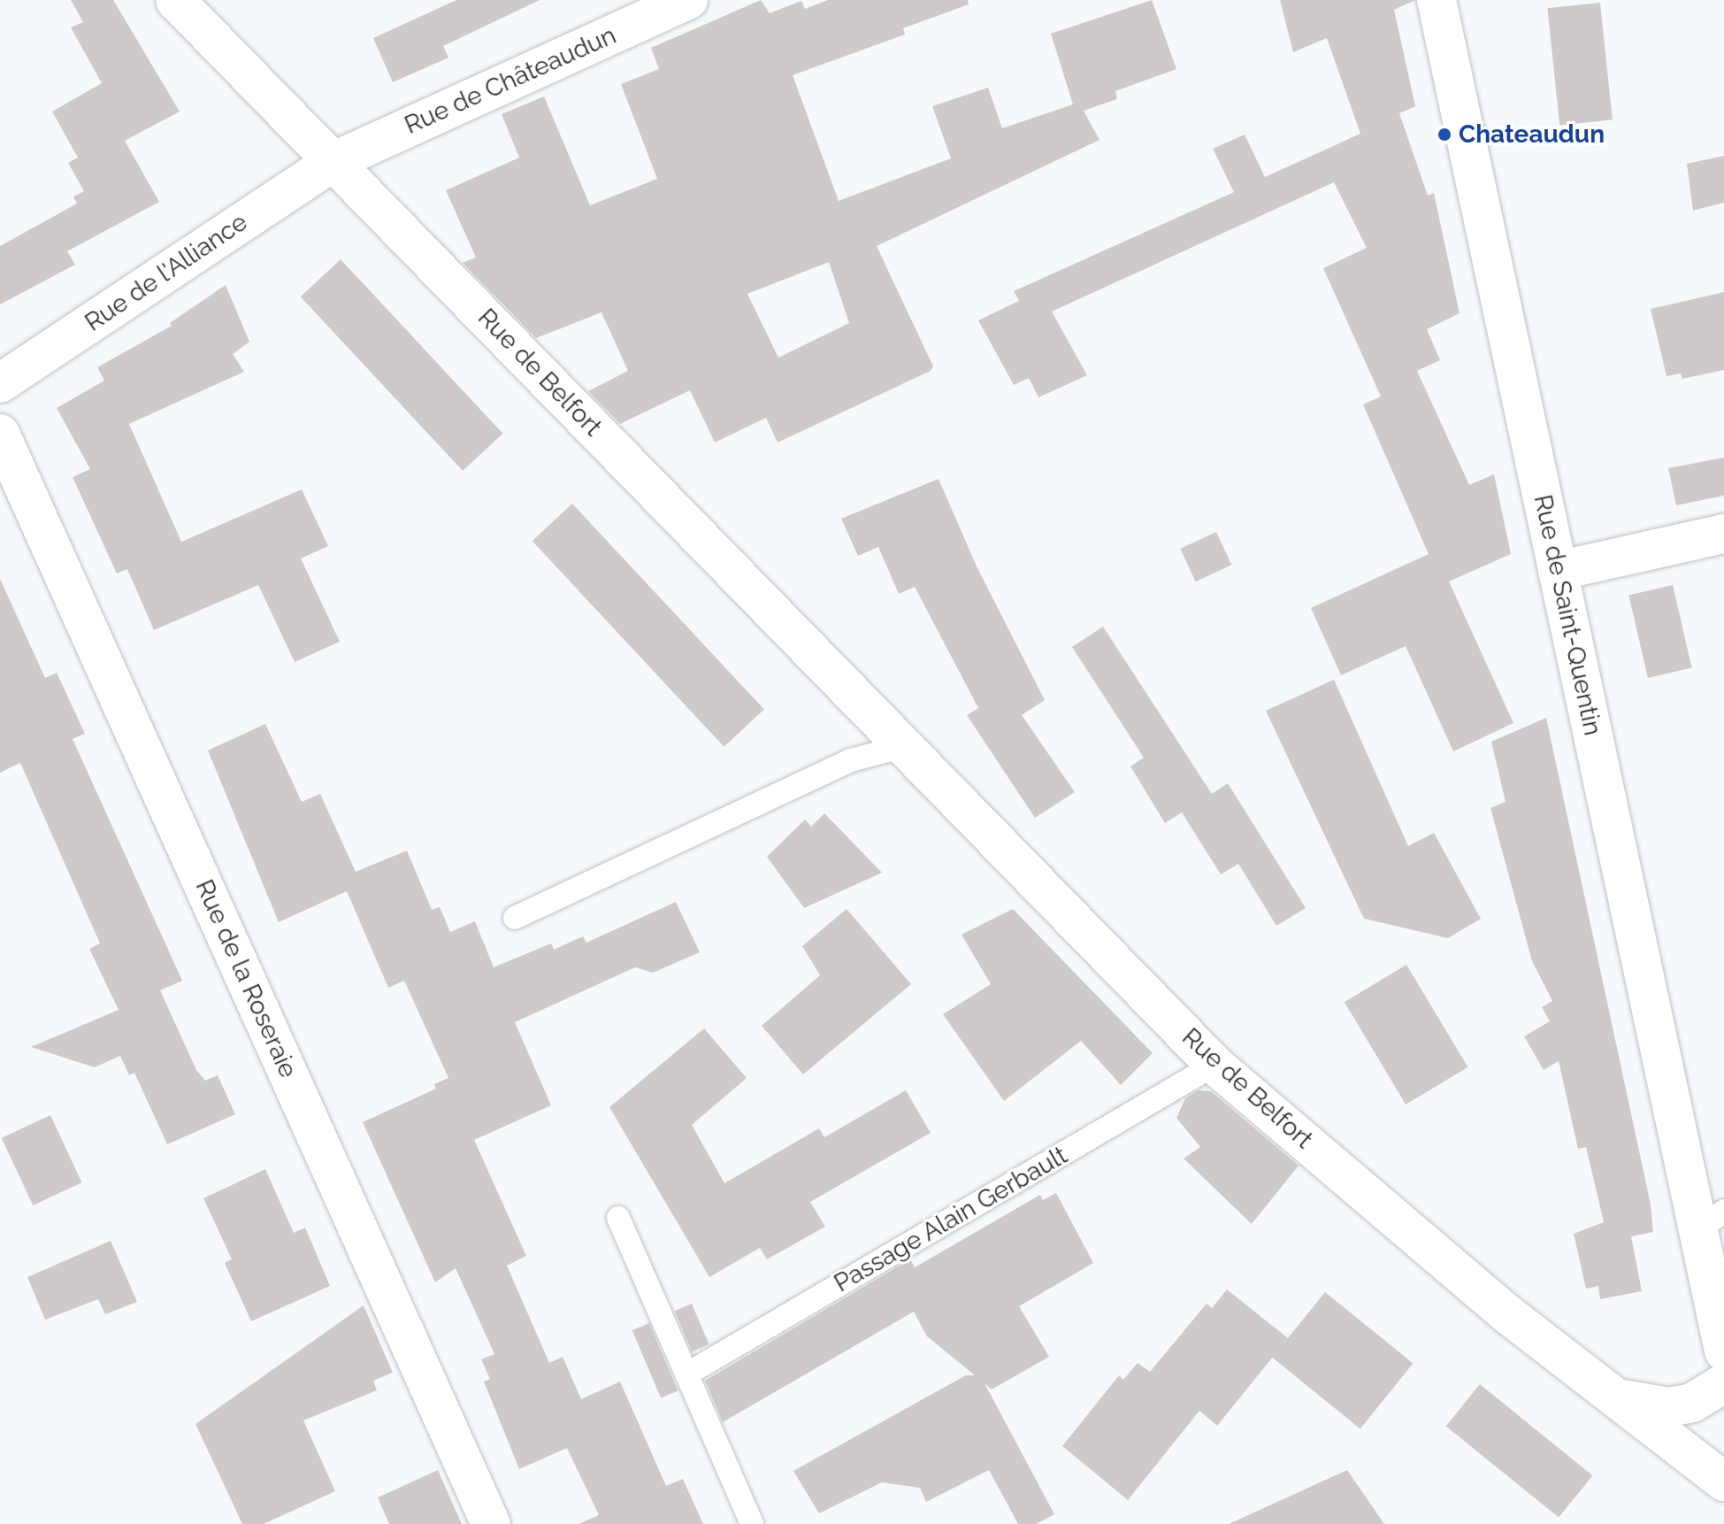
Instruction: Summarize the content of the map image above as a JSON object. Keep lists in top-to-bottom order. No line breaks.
{"streets":{"street":["Rue de Châteaudun","Rue de l'Alliance","Rue de Belfort","Rue de Saint-Quentin","Rue de la Roseraie"],"lane":["Passage Alain Gerbault"]},"crossings":[["Rue de Châteaudun","Rue de l'Alliance"],["Rue de Châteaudun","Rue de Belfort"],["Rue de l'Alliance","Rue de Belfort"],["Rue de Belfort","Passage Alain Gerbault"]],"places":["Chateaudun"]}
